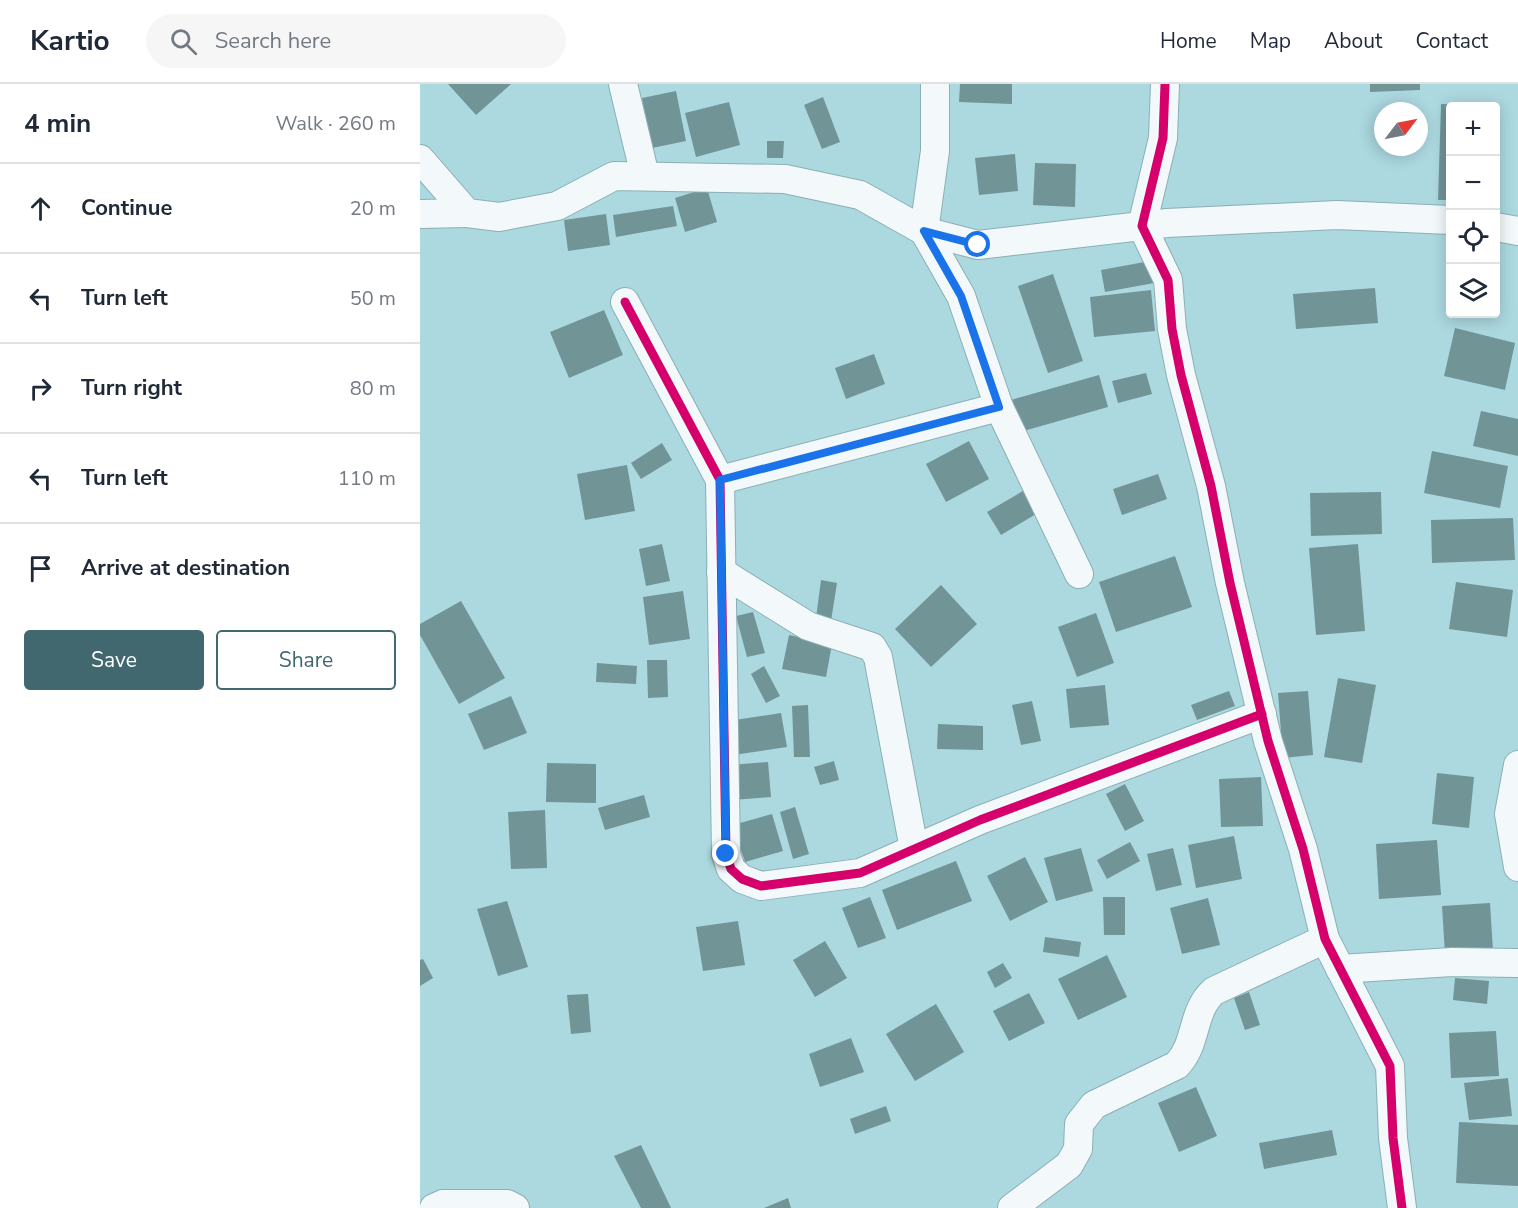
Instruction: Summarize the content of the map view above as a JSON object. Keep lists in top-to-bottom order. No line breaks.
{"north":"top right","page":{"header":"Kartio","search":"Search here","nav":["Home","Map","About","Contact"],"heading":["4 min","Walk · 260 m"],"map_buttons":["+","−"],"list":[["Continue","20 m"],["Turn left","50 m"],["Turn right","80 m"],["Turn left","110 m"],"Arrive at destination"],"buttons":["Save","Share"]}}
